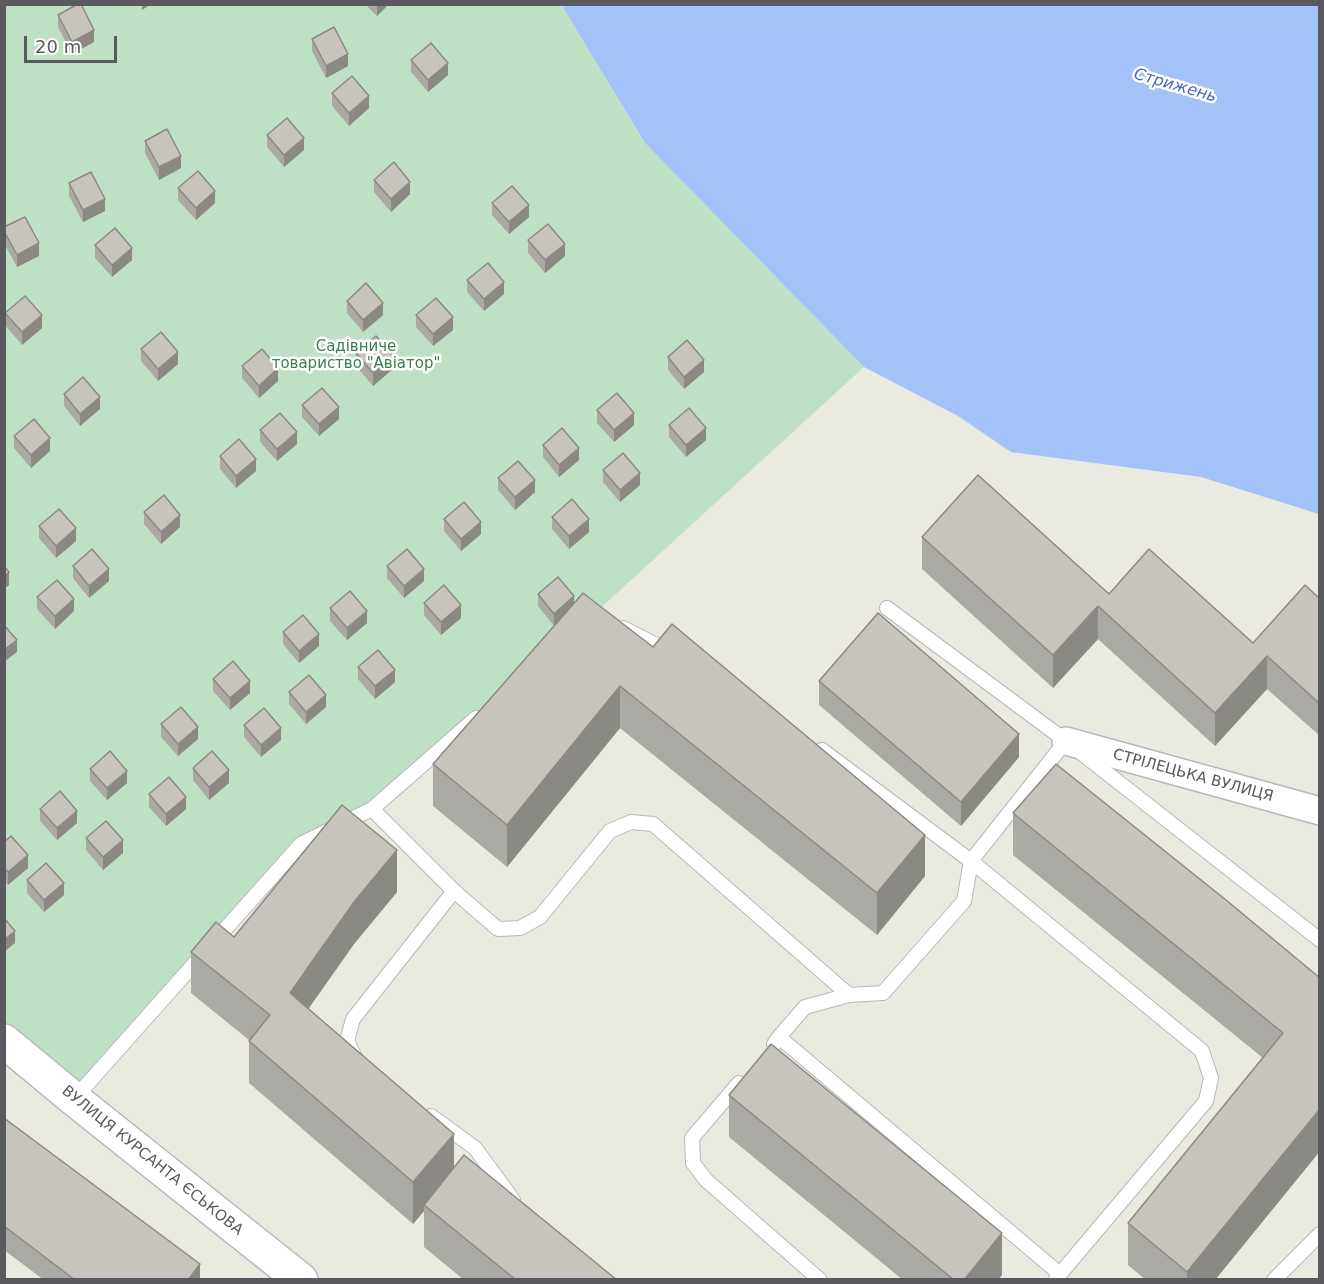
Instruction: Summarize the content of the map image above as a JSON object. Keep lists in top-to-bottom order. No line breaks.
{"streets":{"street":["СТРІЛЕЦЬКА ВУЛИЦЯ","ВУЛИЦЯ КУРСАНТА ЄСЬКОВА"]},"water":["Стрижень"],"parks":["Садівниче товариство \"Авіатор\""],"scale_bar":"20 m"}
